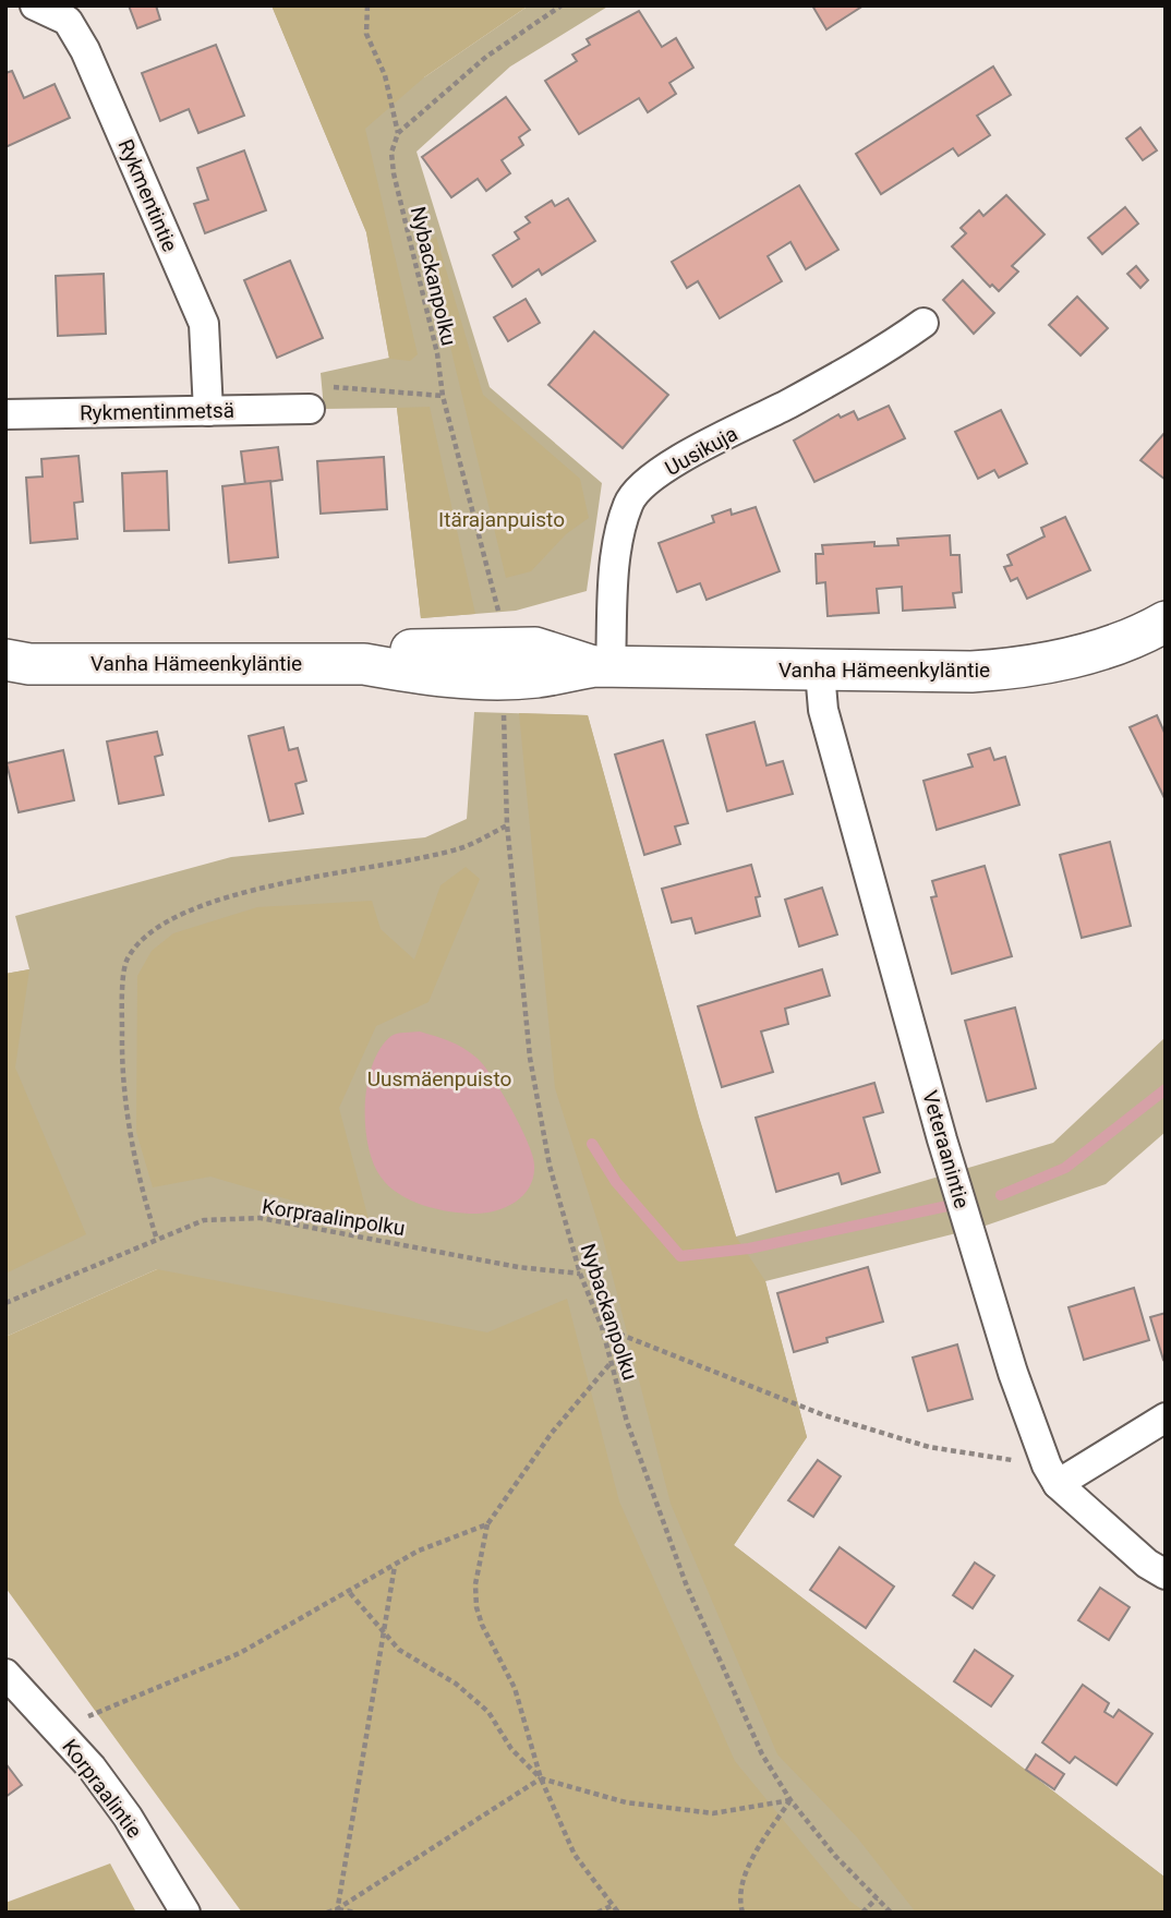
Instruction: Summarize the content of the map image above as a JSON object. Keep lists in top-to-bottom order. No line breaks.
{"streets":{"street":["Rykmentintie","Rykmentinmetsä","Uusikuja","Vanha Hämeenkyläntie","Veteraanintie","Korpraalintie"],"path":["Nybackanpolku","Korpraalinpolku"]},"crossings":[["Rykmentintie","Rykmentinmetsä"],["Nybackanpolku","Korpraalinpolku"],["Uusikuja","Vanha Hämeenkyläntie"],["Vanha Hämeenkyläntie","Veteraanintie"]],"parks":["Itärajanpuisto","Uusmäenpuisto"]}
